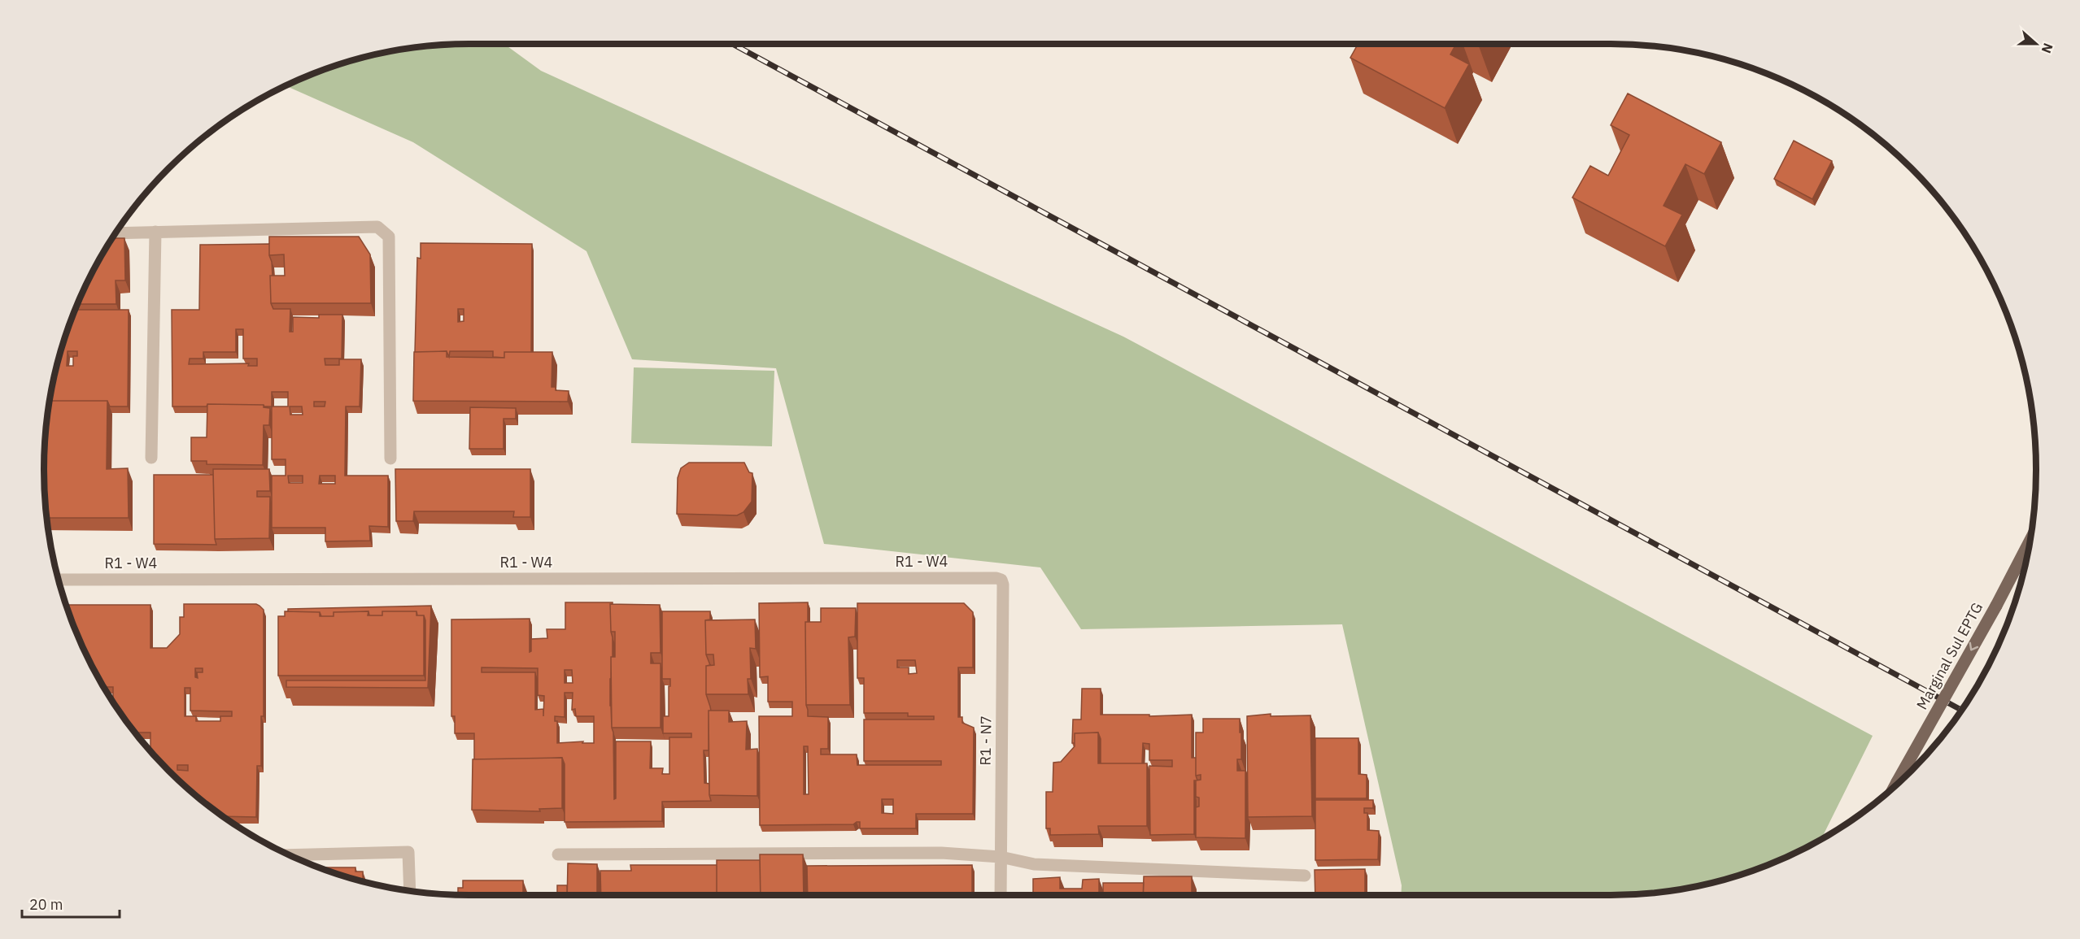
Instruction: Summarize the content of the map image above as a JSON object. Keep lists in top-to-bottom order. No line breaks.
{"streets":{"main road":["Marginal Sul EPTG"],"street":["R1 - W4","R1 - N7"]},"crossings":[["R1 - W4","R1 - N7"]],"one_way":["Marginal Sul EPTG"],"scale_bar":"20 m","north":"right"}
